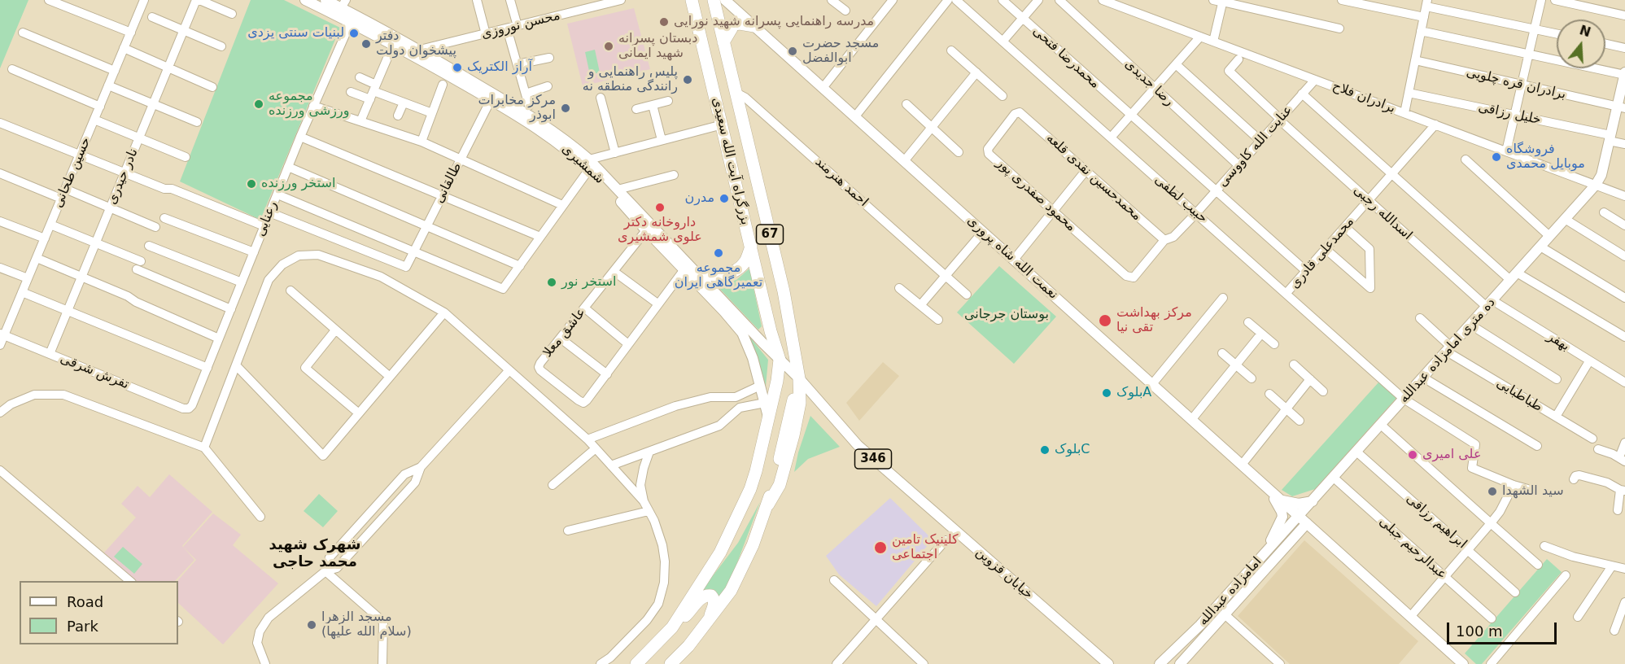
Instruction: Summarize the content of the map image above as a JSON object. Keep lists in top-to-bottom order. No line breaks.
{"streets":{"highway":["بزرگراه آیت الله سعیدی","67"],"main road":["شمشیری","نعمت الله شاه پروری","ده متری امامزاده عبدالله","346","خیابان قزوین","امامزاده عبدالله"],"street":["محسن نوروزی","محمدرضا فتحی","رضا جدیدی","برادران قره چلویی","برادران فلاح","خلیل رزاقی","عنایت‌ الله کاووسی","حسین طحانی","نادر حیدری","محمدحسین نقدی قلعه","احمد هنرمند","طالقانی","محمود صفدری پور","حبیب لطفی","اسدالله رجبی","رعنایی","محمدعلی قادری","عاشق معلا","بهفر","تفرش شرقی","طباطبایی","ابراهیم رزاقی","عبدالرحیم جبلی"]},"crossings":[["محسن نوروزی","شمشیری"],["محمدرضا فتحی","عنایت‌ الله کاووسی"],["محمدرضا فتحی","محمدعلی قادری"],["رضا جدیدی","عنایت‌ الله کاووسی"],["برادران فلاح","عنایت‌ الله کاووسی"],["برادران فلاح","محمدعلی قادری"],["برادران فلاح","ده متری امامزاده عبدالله"],["عنایت‌ الله کاووسی","محمدحسین نقدی قلعه"],["عنایت‌ الله کاووسی","محمود صفدری پور"],["عنایت‌ الله کاووسی","حبیب لطفی"],["عنایت‌ الله کاووسی","اسدالله رجبی"],["بزرگراه آیت الله سعیدی","شمشیری"],["بزرگراه آیت الله سعیدی","احمد هنرمند"],["بزرگراه آیت الله سعیدی","خیابان قزوین"],["شمشیری","طالقانی"],["شمشیری","رعنایی"],["شمشیری","عاشق معلا"],["شمشیری","خیابان قزوین"],["حسین طحانی","تفرش شرقی"],["نادر حیدری","تفرش شرقی"],["محمدحسین نقدی قلعه","محمود صفدری پور"],["طالقانی","رعنایی"],["حبیب لطفی","محمدعلی قادری"],["حبیب لطفی","ده متری امامزاده عبدالله"],["اسدالله رجبی","محمدعلی قادری"],["اسدالله رجبی","بهفر"],["اسدالله رجبی","ده متری امامزاده عبدالله"],["رعنایی","تفرش شرقی"],["نعمت الله شاه پروری","ده متری امامزاده عبدالله"],["نعمت الله شاه پروری","امامزاده عبدالله"],["بهفر","ده متری امامزاده عبدالله"],["ده متری امامزاده عبدالله","طباطبایی"],["ده متری امامزاده عبدالله","ابراهیم رزاقی"],["ده متری امامزاده عبدالله","عبدالرحیم جبلی"],["ده متری امامزاده عبدالله","امامزاده عبدالله"]],"districts":["شهرک شهید محمد حاجی"],"parks":["بوستان جرجانی"],"places":["مدرسه راهنمایی پسرانه شهید نورایی","لبنیات سنتی یزدی","دفتر پیشخوان دولت","دبستان پسرانه شهید ایمانی","مسجد حضرت ابوالفضل","آراز الکتریک","پلیس راهنمایی و رانندگی منطقه نه","مجموعه ورزشی ورزنده","مرکز مخابرات ابوذر","فروشگاه موبایل محمدی","استخر ورزنده","مدرن","داروخانه دکتر علوی شمشیری","مجموعه تعمیرگاهی ایران","استخر نور","مرکز بهداشت تقی نیا","بلوکA","بلوکC","علی امیری","سید الشهدا","کلینیک تامین اجتماعی","مسجد الزهرا (سلام الله علیها)"],"legend":["Road","Park"],"scale_bar":"100 m","north":"top"}
